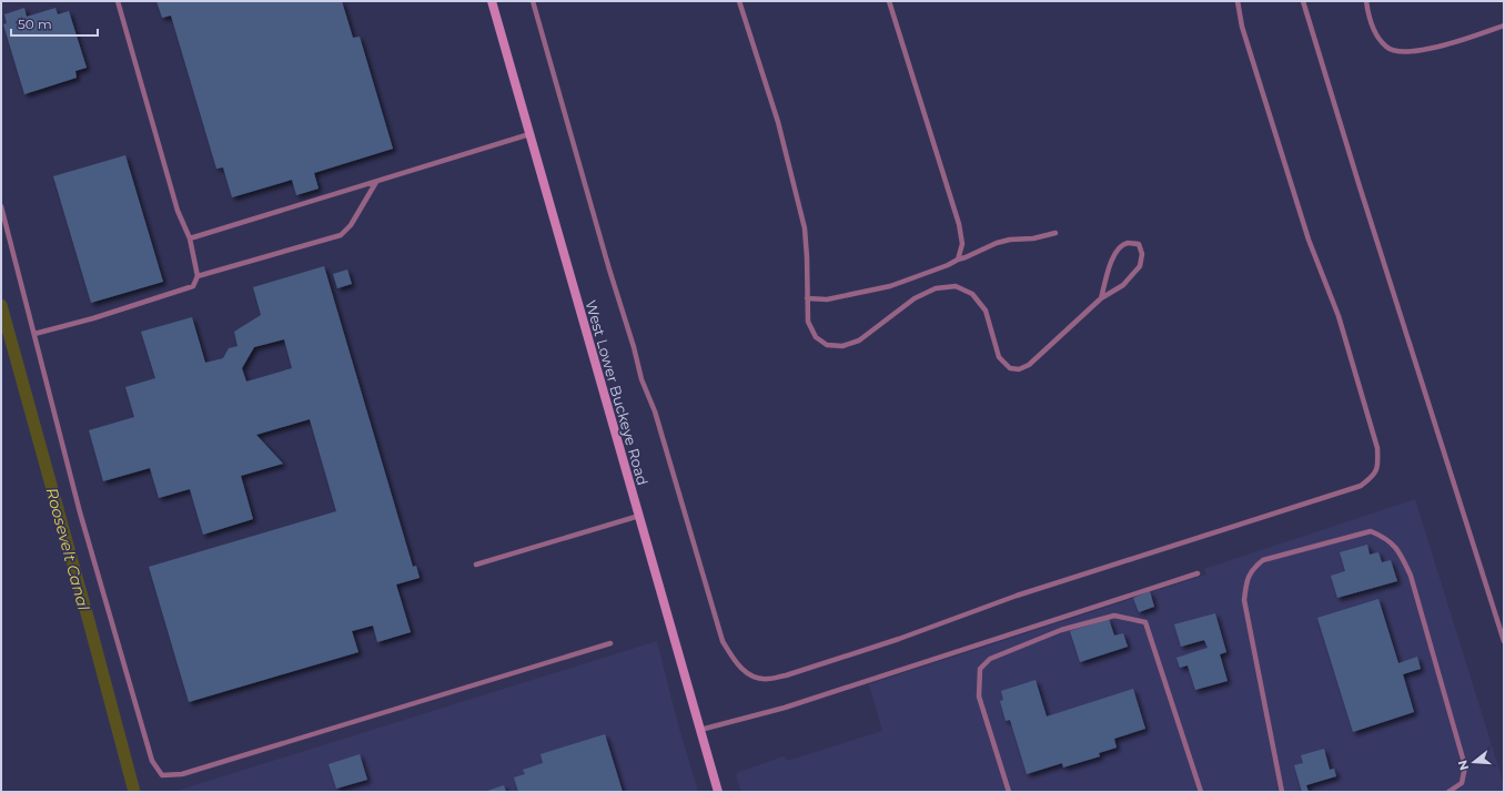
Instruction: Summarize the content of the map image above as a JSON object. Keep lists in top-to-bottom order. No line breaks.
{"streets":{"main road":["West Lower Buckeye Road"]},"water":["Roosevelt Canal"],"scale_bar":"50 m","north":"left"}
